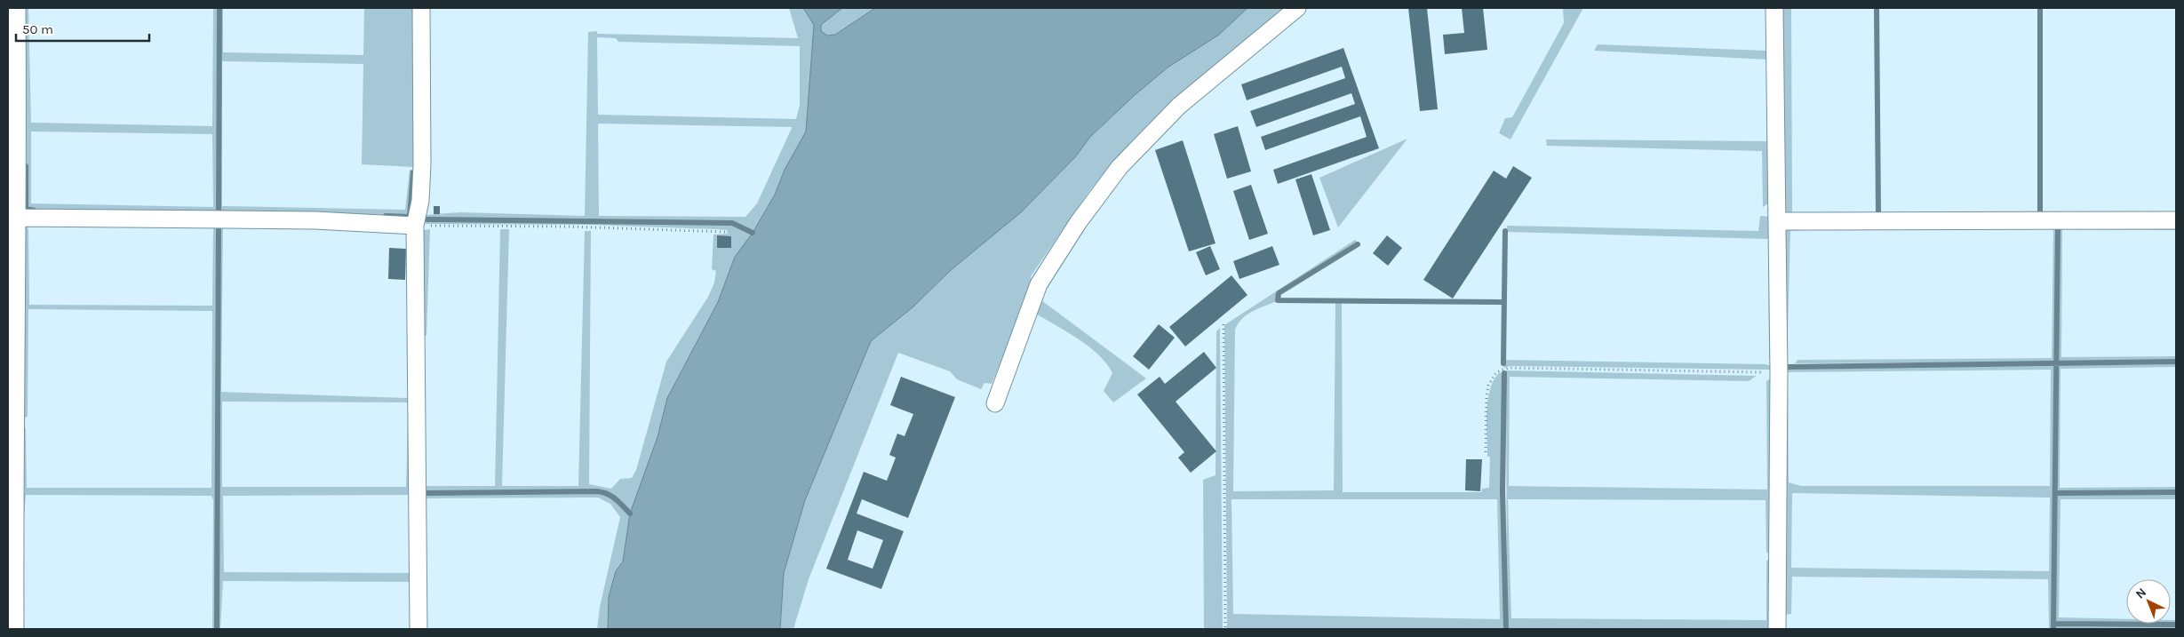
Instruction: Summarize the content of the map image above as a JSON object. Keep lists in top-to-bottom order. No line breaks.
{"scale_bar":"50 m","north":"top left"}
